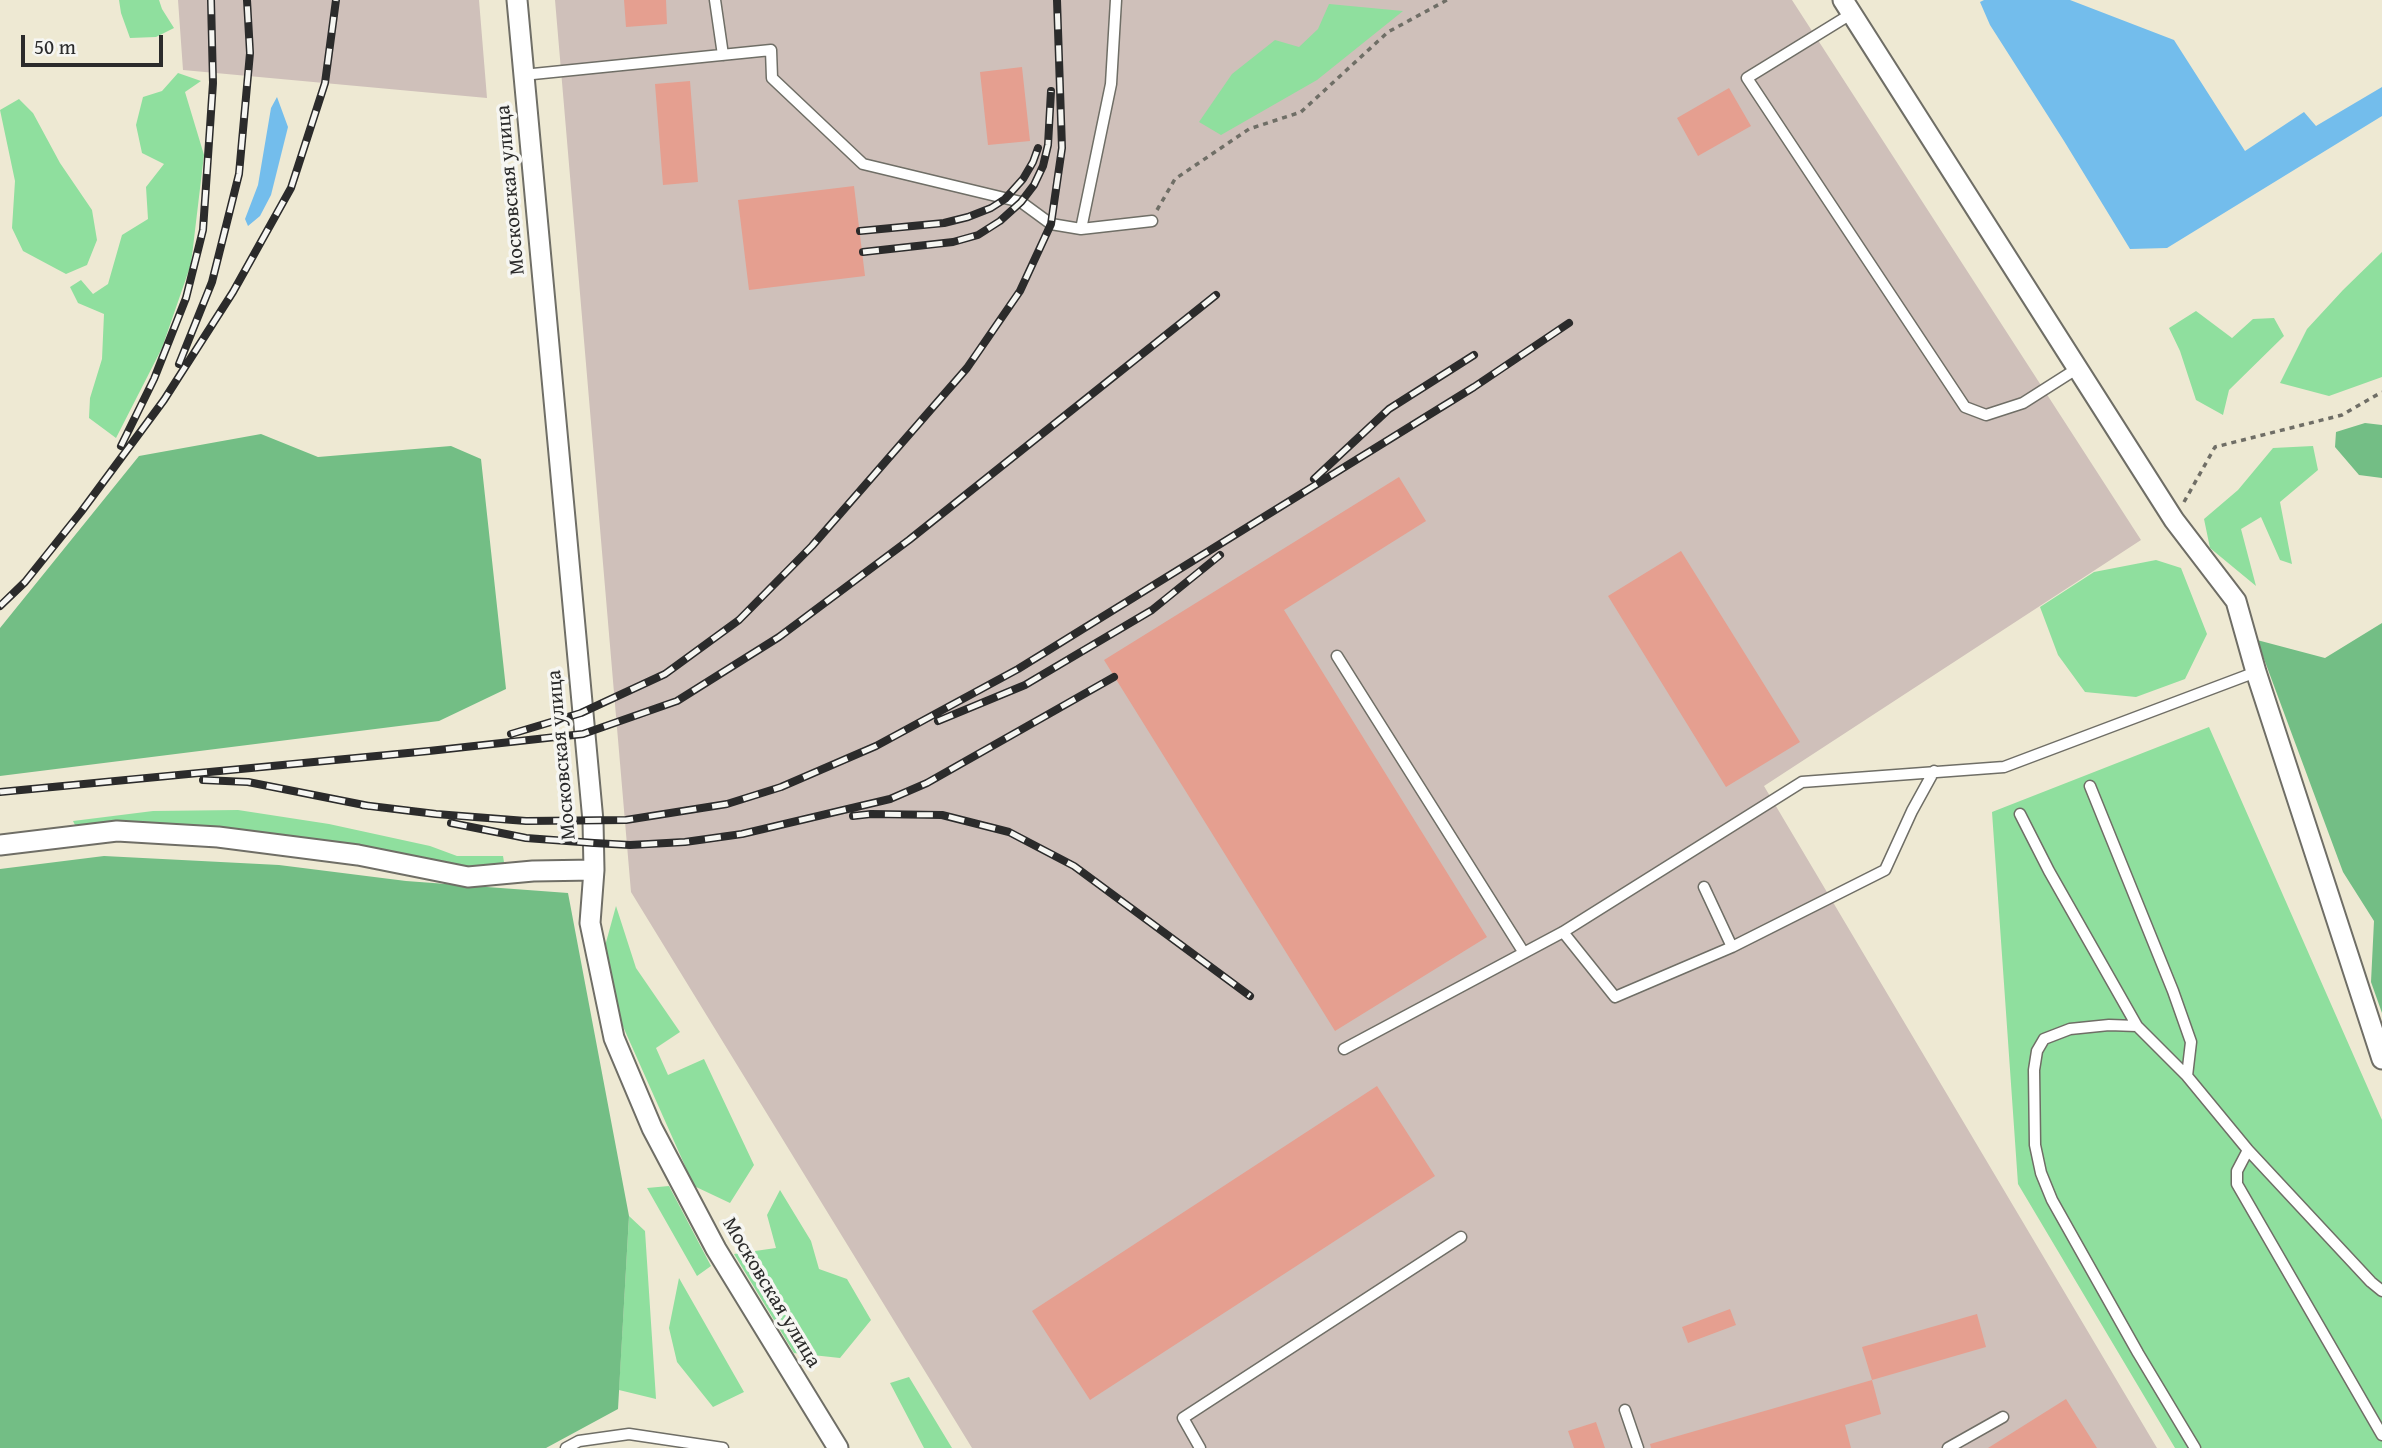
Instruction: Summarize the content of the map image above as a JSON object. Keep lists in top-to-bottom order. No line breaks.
{"streets":{"street":["Московская улица"]},"scale_bar":"50 m"}
